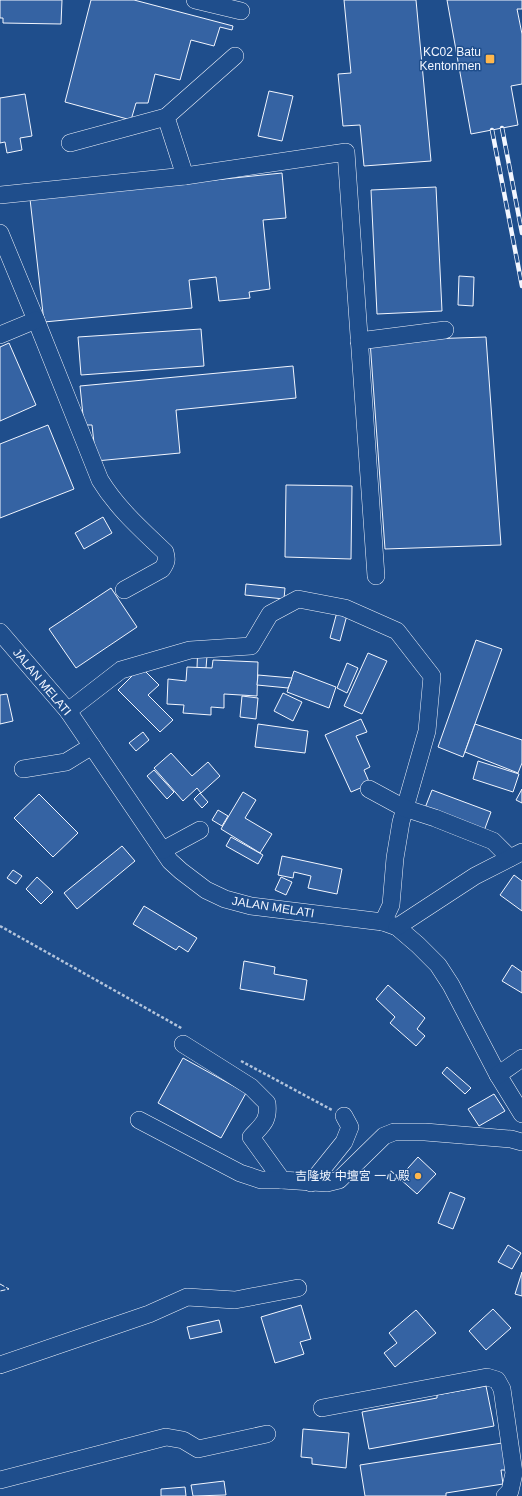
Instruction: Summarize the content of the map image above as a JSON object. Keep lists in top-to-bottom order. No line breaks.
{"streets":{"street":["JALAN MELATI"]},"places":{"transit":["KC02 Batu Kentonmen"],"other":["吉隆坡 中壇宮 一心殿"]}}
